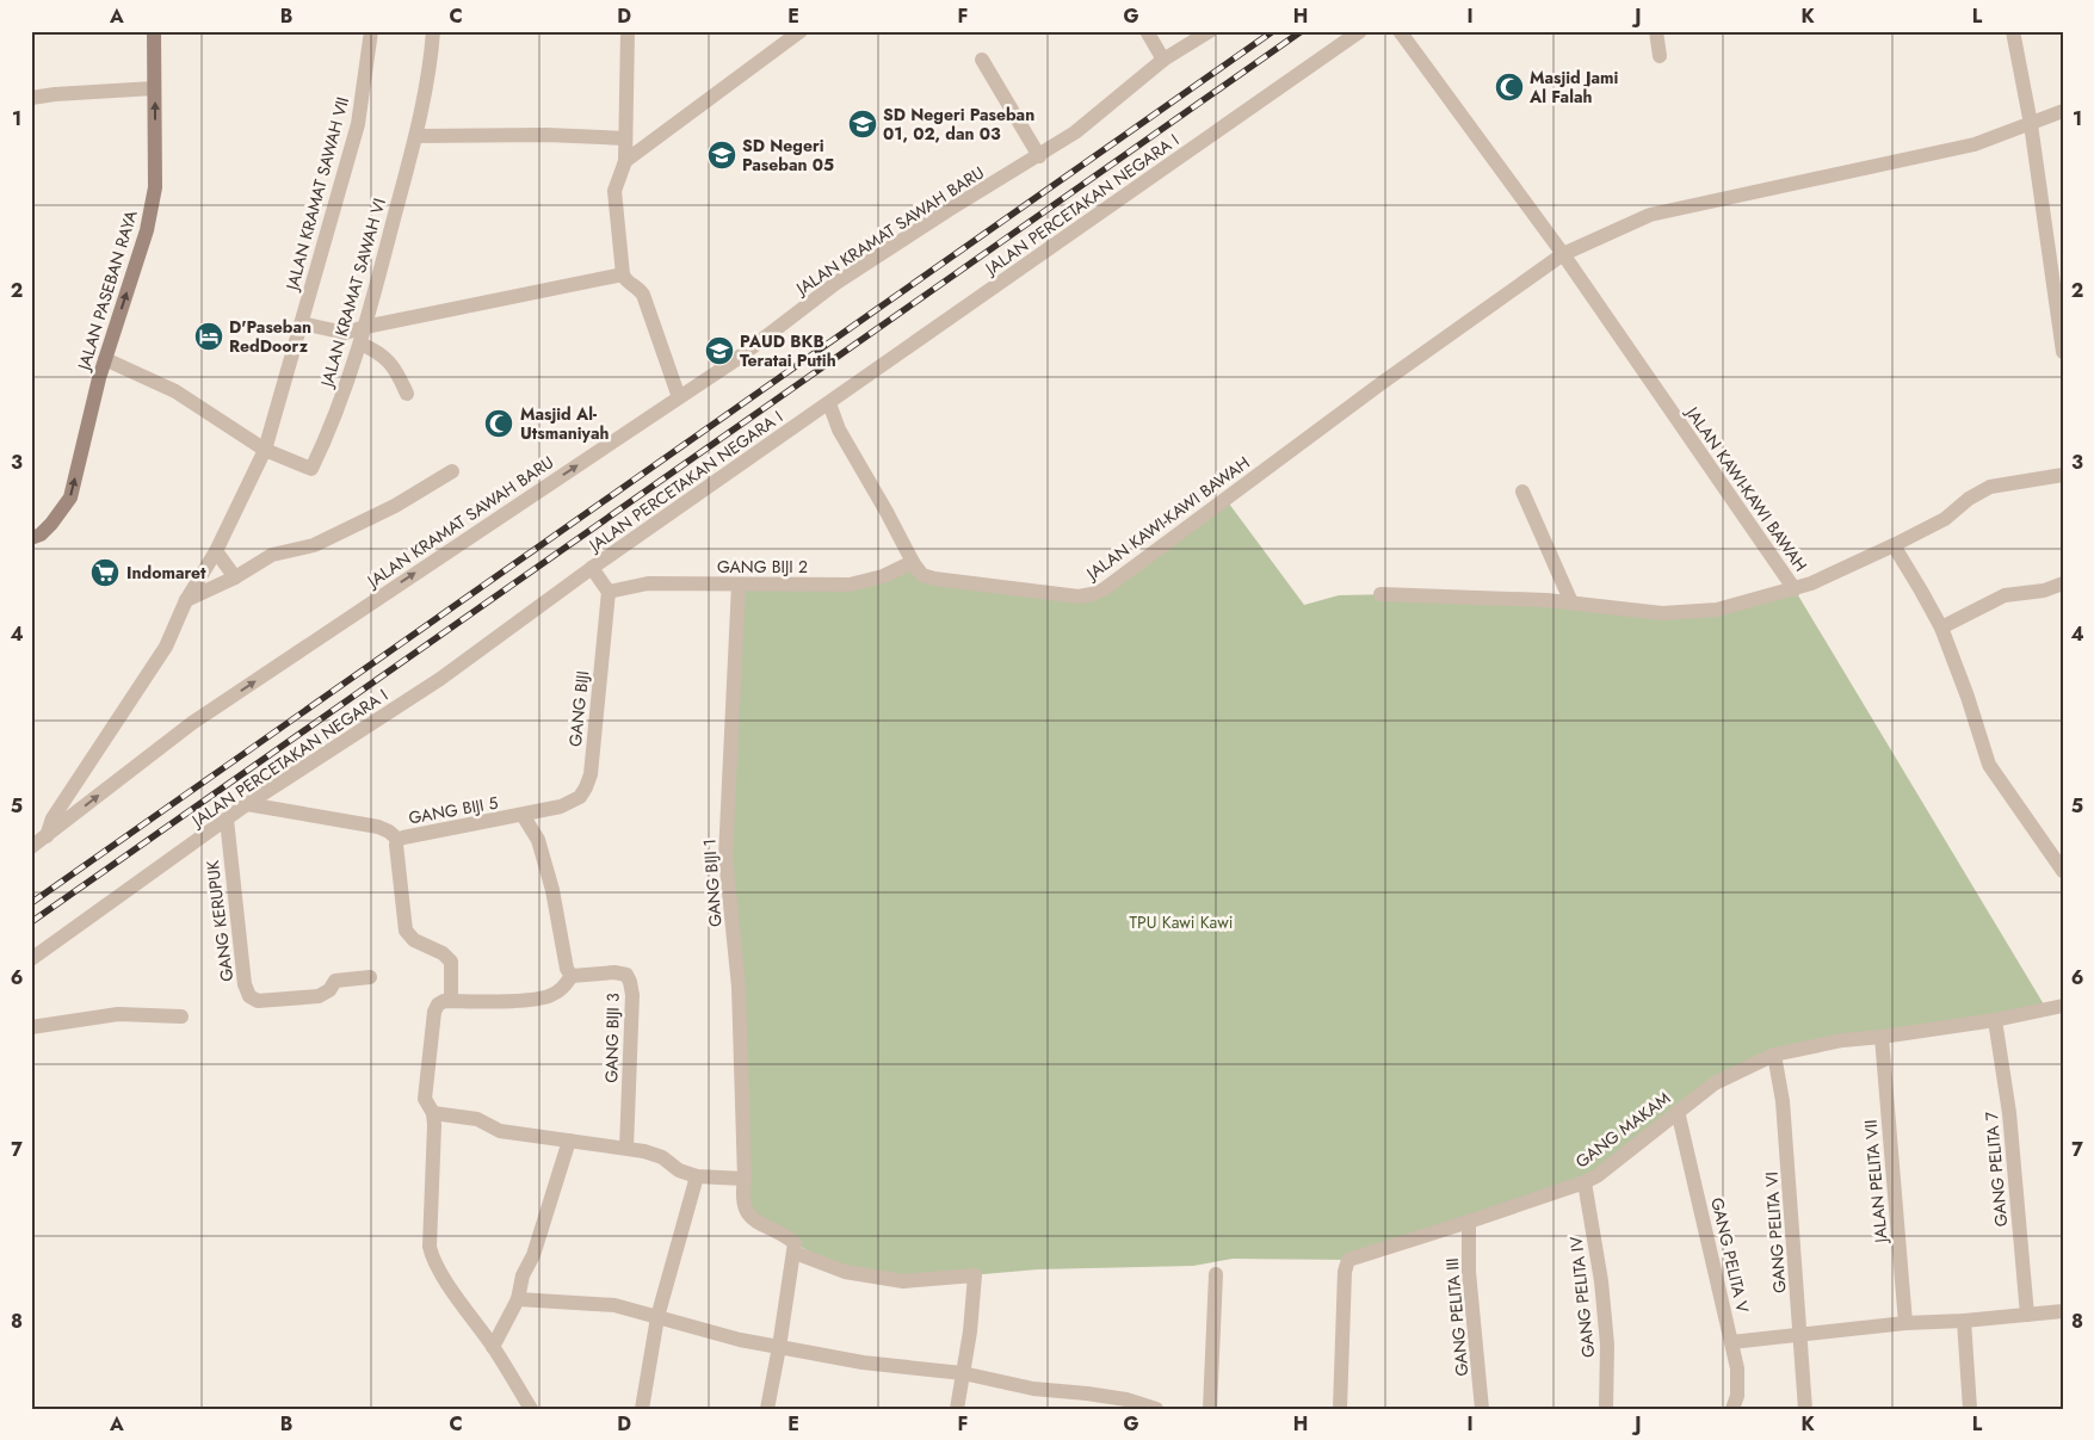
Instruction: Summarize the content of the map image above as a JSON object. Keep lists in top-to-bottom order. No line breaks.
{"streets":{"main road":["JALAN PASEBAN RAYA"],"street":["JALAN KRAMAT SAWAH VII","JALAN PERCETAKAN NEGARA I","JALAN KRAMAT SAWAH BARU","JALAN KRAMAT SAWAH VI","JALAN KAWI-KAWI BAWAH","GANG BIJI 2","GANG BIJI","GANG BIJI 5","GANG BIJI 1","GANG KERUPUK","GANG BIJI 3","GANG MAKAM","GANG PELITA 7","JALAN PELITA VII","GANG PELITA VI","GANG PELITA V","GANG PELITA IV","GANG PELITA III"]},"crossings":[["JALAN KRAMAT SAWAH VII","JALAN KRAMAT SAWAH BARU"],["JALAN KRAMAT SAWAH VII","JALAN KRAMAT SAWAH VI"],["JALAN PERCETAKAN NEGARA I","JALAN KAWI-KAWI BAWAH"],["JALAN PERCETAKAN NEGARA I","GANG KERUPUK"],["JALAN PASEBAN RAYA","JALAN KRAMAT SAWAH VI"],["JALAN KAWI-KAWI BAWAH","GANG BIJI 2"],["GANG BIJI 2","GANG BIJI"],["GANG BIJI 2","GANG BIJI 1"],["GANG BIJI","GANG BIJI 5"],["GANG MAKAM","GANG PELITA 7"],["GANG MAKAM","JALAN PELITA VII"],["GANG MAKAM","GANG PELITA VI"],["GANG MAKAM","GANG PELITA V"],["GANG MAKAM","GANG PELITA IV"],["GANG MAKAM","GANG PELITA III"]],"one_way":["JALAN PASEBAN RAYA"],"parks":["TPU Kawi Kawi"],"places":{"mosque":["Masjid Jami Al Falah","Masjid Al- Utsmaniyah"],"school or university":["SD Negeri Paseban 01, 02, dan 03","SD Negeri Paseban 05","PAUD BKB Teratai Putih"],"hotel":["D'Paseban RedDoorz"],"supermarket":["Indomaret"]},"grid":{"columns":["A","B","C","D","E","F","G","H","I","J","K","L"],"rows":["1","2","3","4","5","6","7","8"]}}
